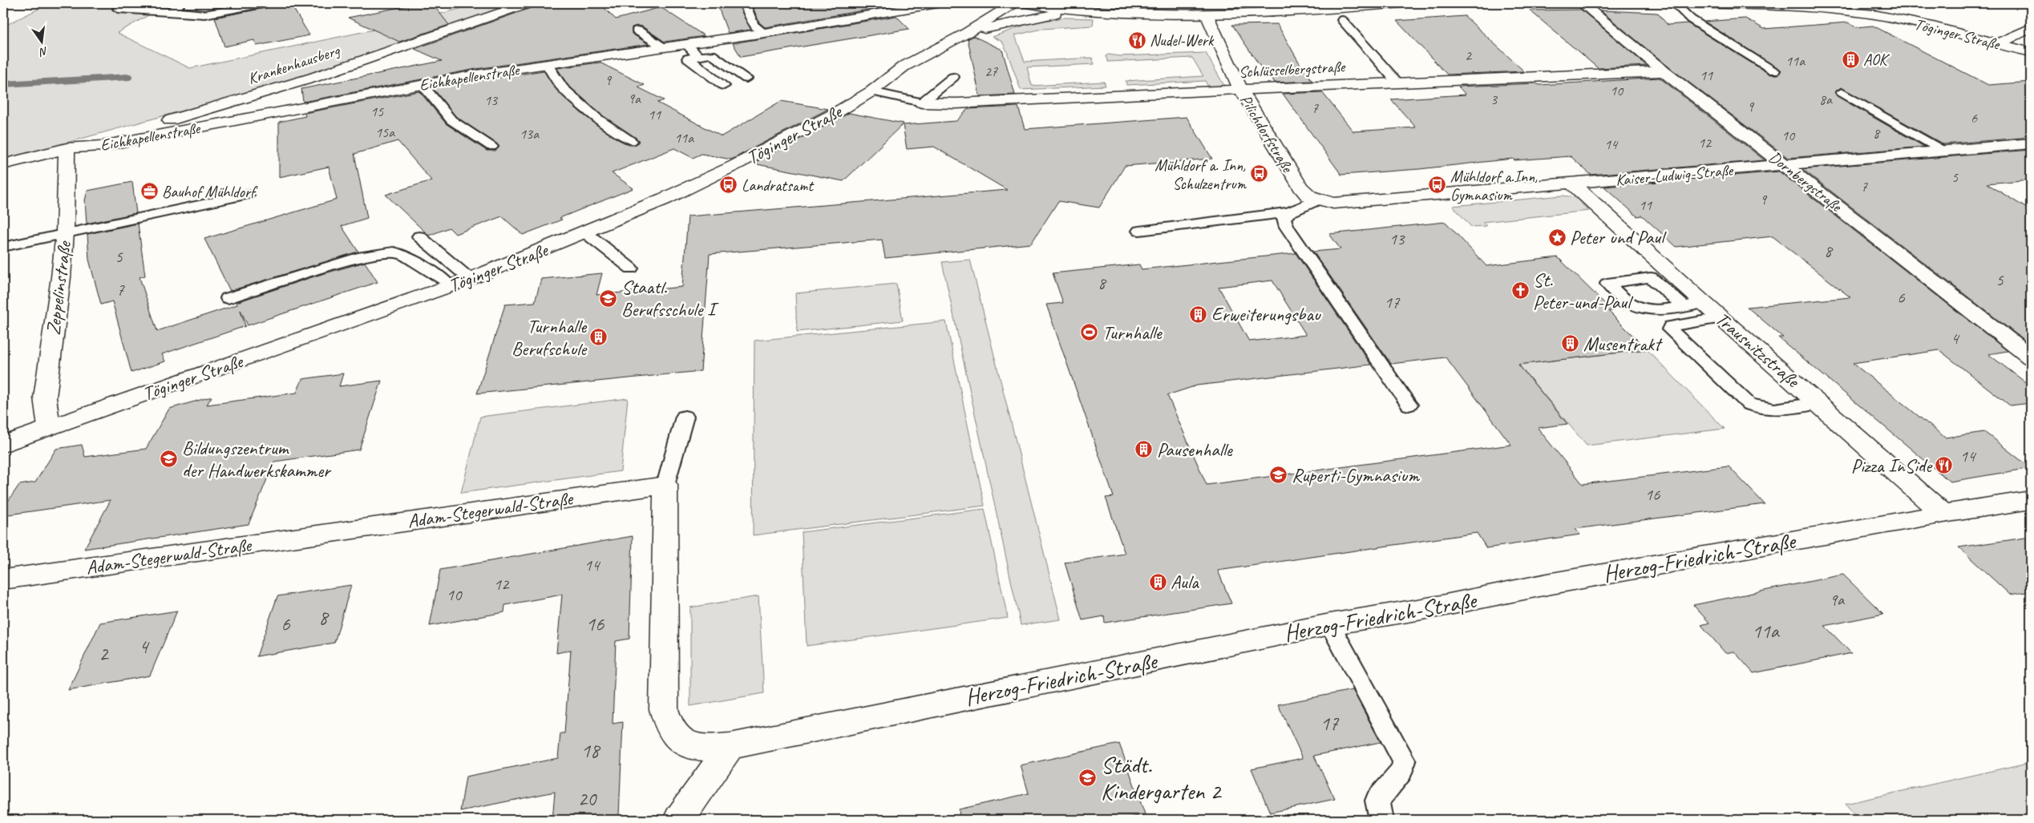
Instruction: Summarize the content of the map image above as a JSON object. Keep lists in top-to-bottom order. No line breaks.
{"streets":{"street":["Töginger Straße","Krankenhausberg","Schlüsselbergstraße","Eichkapellenstraße","Pilichdorfstraße","Kaiser-Ludwig-Straße","Dornbergstraße","Zeppelinstraße","Trausnitzstraße","Adam-Stegerwald-Straße","Herzog-Friedrich-Straße"]},"crossings":[["Töginger Straße","Pilichdorfstraße"],["Töginger Straße","Zeppelinstraße"],["Krankenhausberg","Eichkapellenstraße"],["Krankenhausberg","Zeppelinstraße"],["Schlüsselbergstraße","Pilichdorfstraße"],["Schlüsselbergstraße","Dornbergstraße"],["Eichkapellenstraße","Zeppelinstraße"],["Pilichdorfstraße","Kaiser-Ludwig-Straße"],["Kaiser-Ludwig-Straße","Dornbergstraße"],["Kaiser-Ludwig-Straße","Trausnitzstraße"],["Trausnitzstraße","Herzog-Friedrich-Straße"]],"places":{"restaurant":["Nudel-Werk","Pizza InSide"],"building":["AOK","Erweiterungsbau","Turnhalle Berufschule","Musentrakt","Pausenhalle","Aula"],"bus stop":["Mühldorf a. Inn, Schulzentrum","Landratsamt","Mühldorf a.Inn, Gymnasium"],"office":["Bauhof Mühldorf"],"place":["Peter und Paul"],"church":["St. Peter-und-Paul"],"school or university":["Staatl. Berufsschule I","Bildungszentrum der Handwerkskammer","Ruperti-Gymnasium","Städt. Kindergarten 2"],"sports":["Turnhalle"]},"house_numbers":["2","11a","27","11","9","10","9a","3","8a","13","9","7","15","11","6","15a","8","13a","10","11a","12","14","5","7","9","11","13","8","5","5","8","7","6","17","4","14","16","14","12","10","9a","8","6","16","11a","4","2","17","18","20"],"north":"bottom"}
